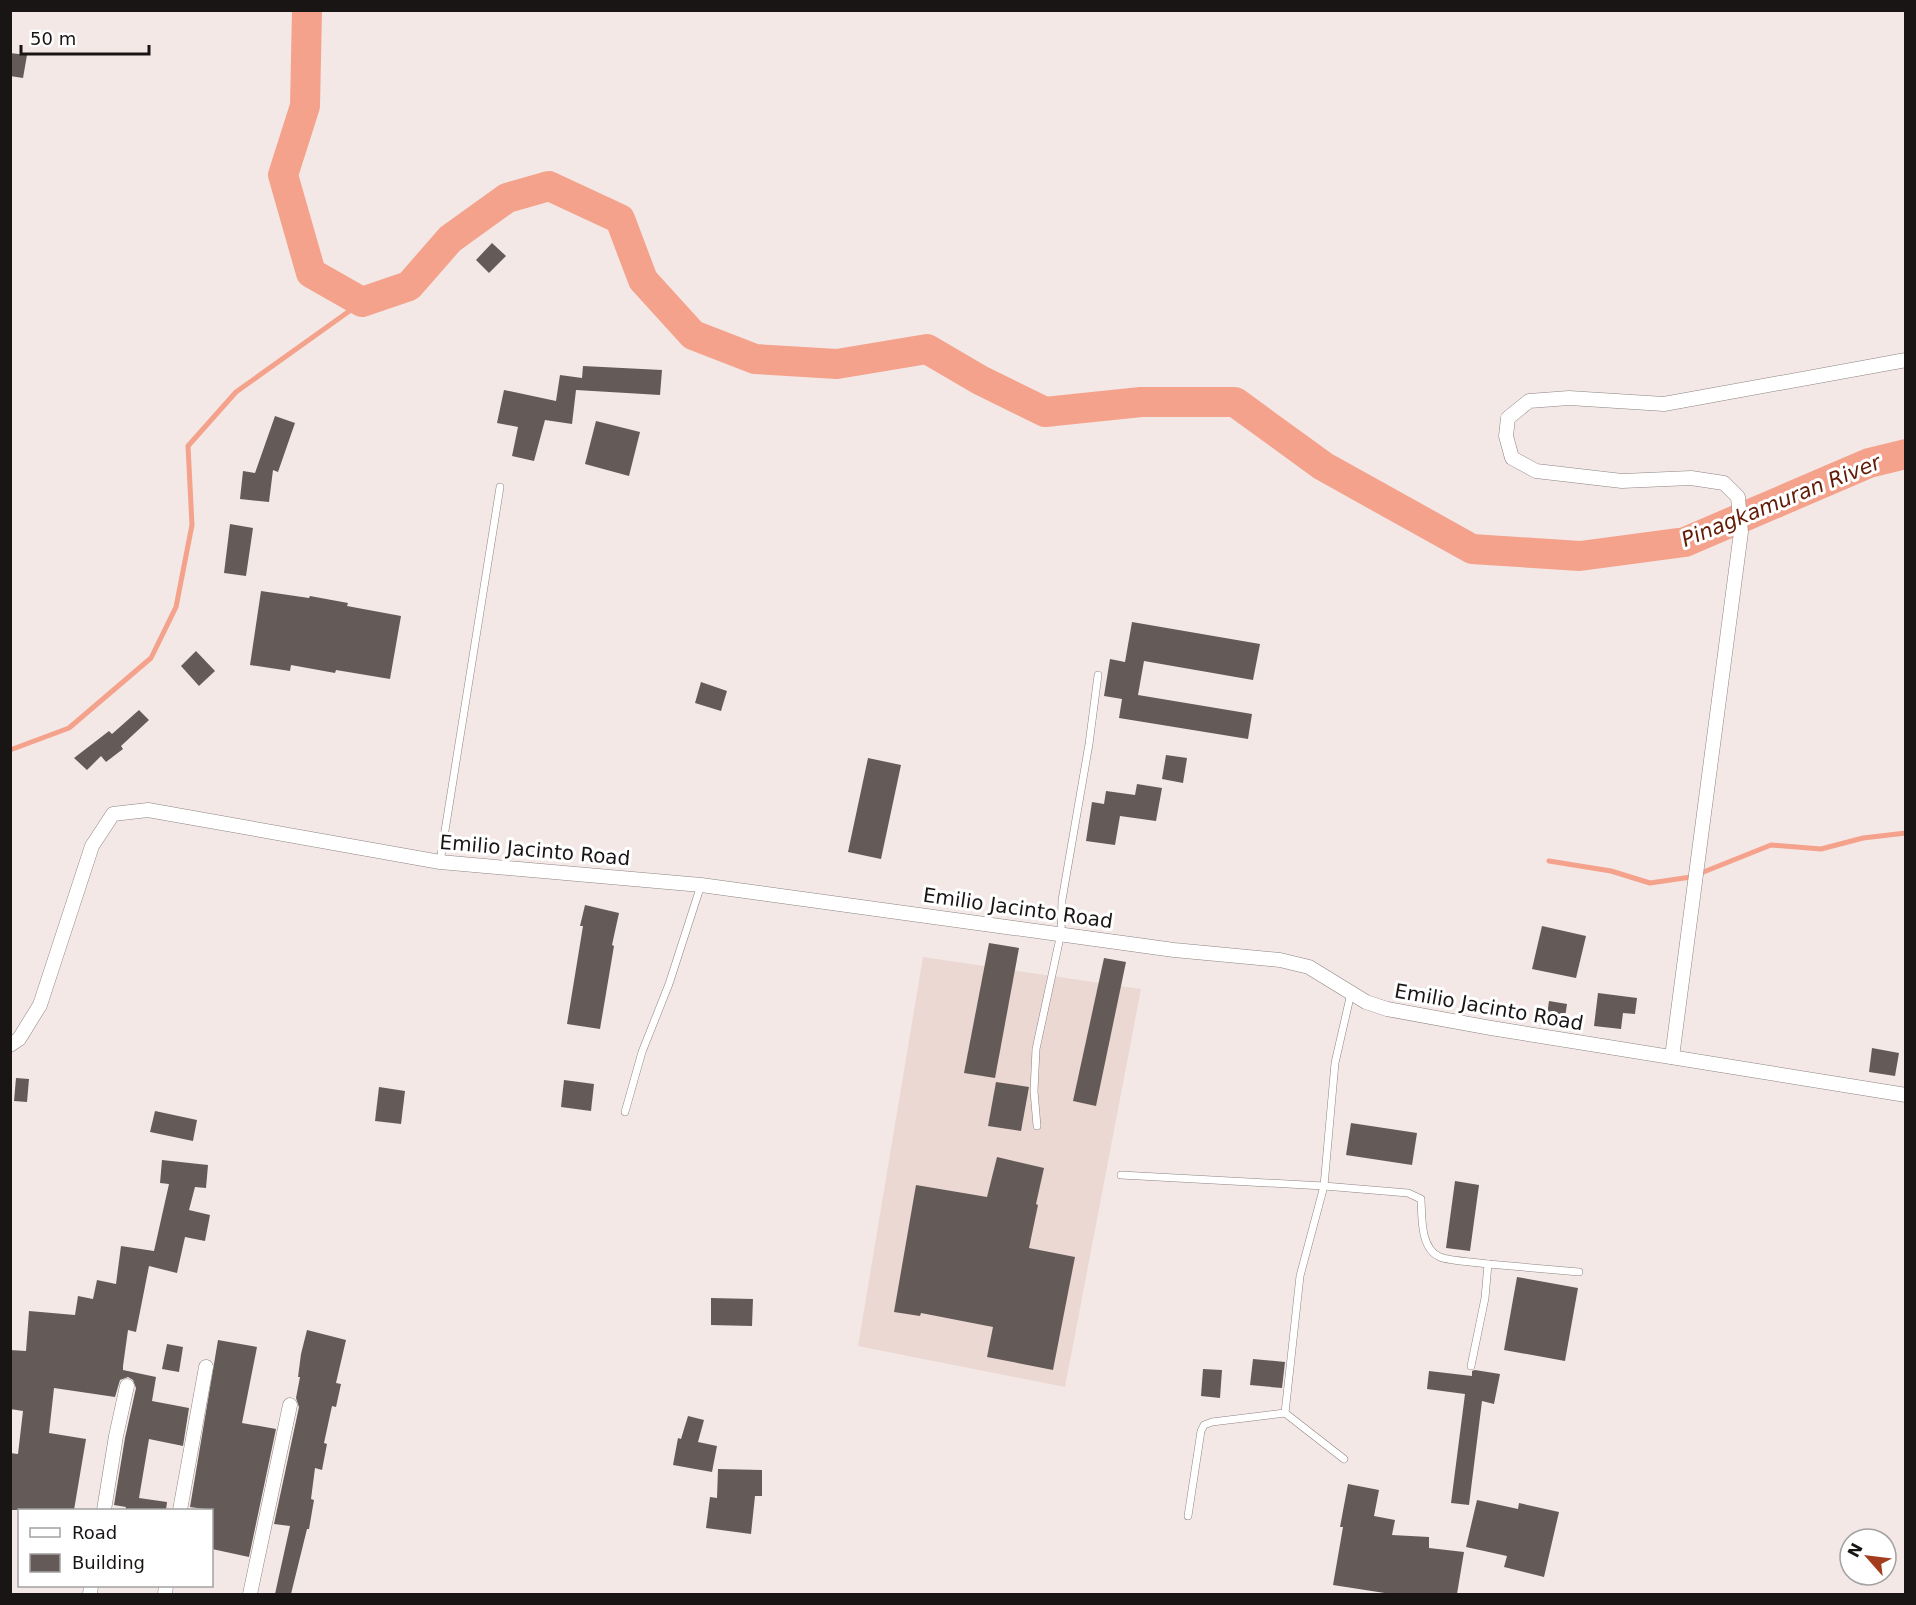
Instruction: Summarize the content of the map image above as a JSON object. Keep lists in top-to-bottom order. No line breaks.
{"streets":{"street":["Emilio Jacinto Road"]},"water":["Pinagkamuran River"],"legend":["Road","Building"],"scale_bar":"50 m","north":"top left"}
